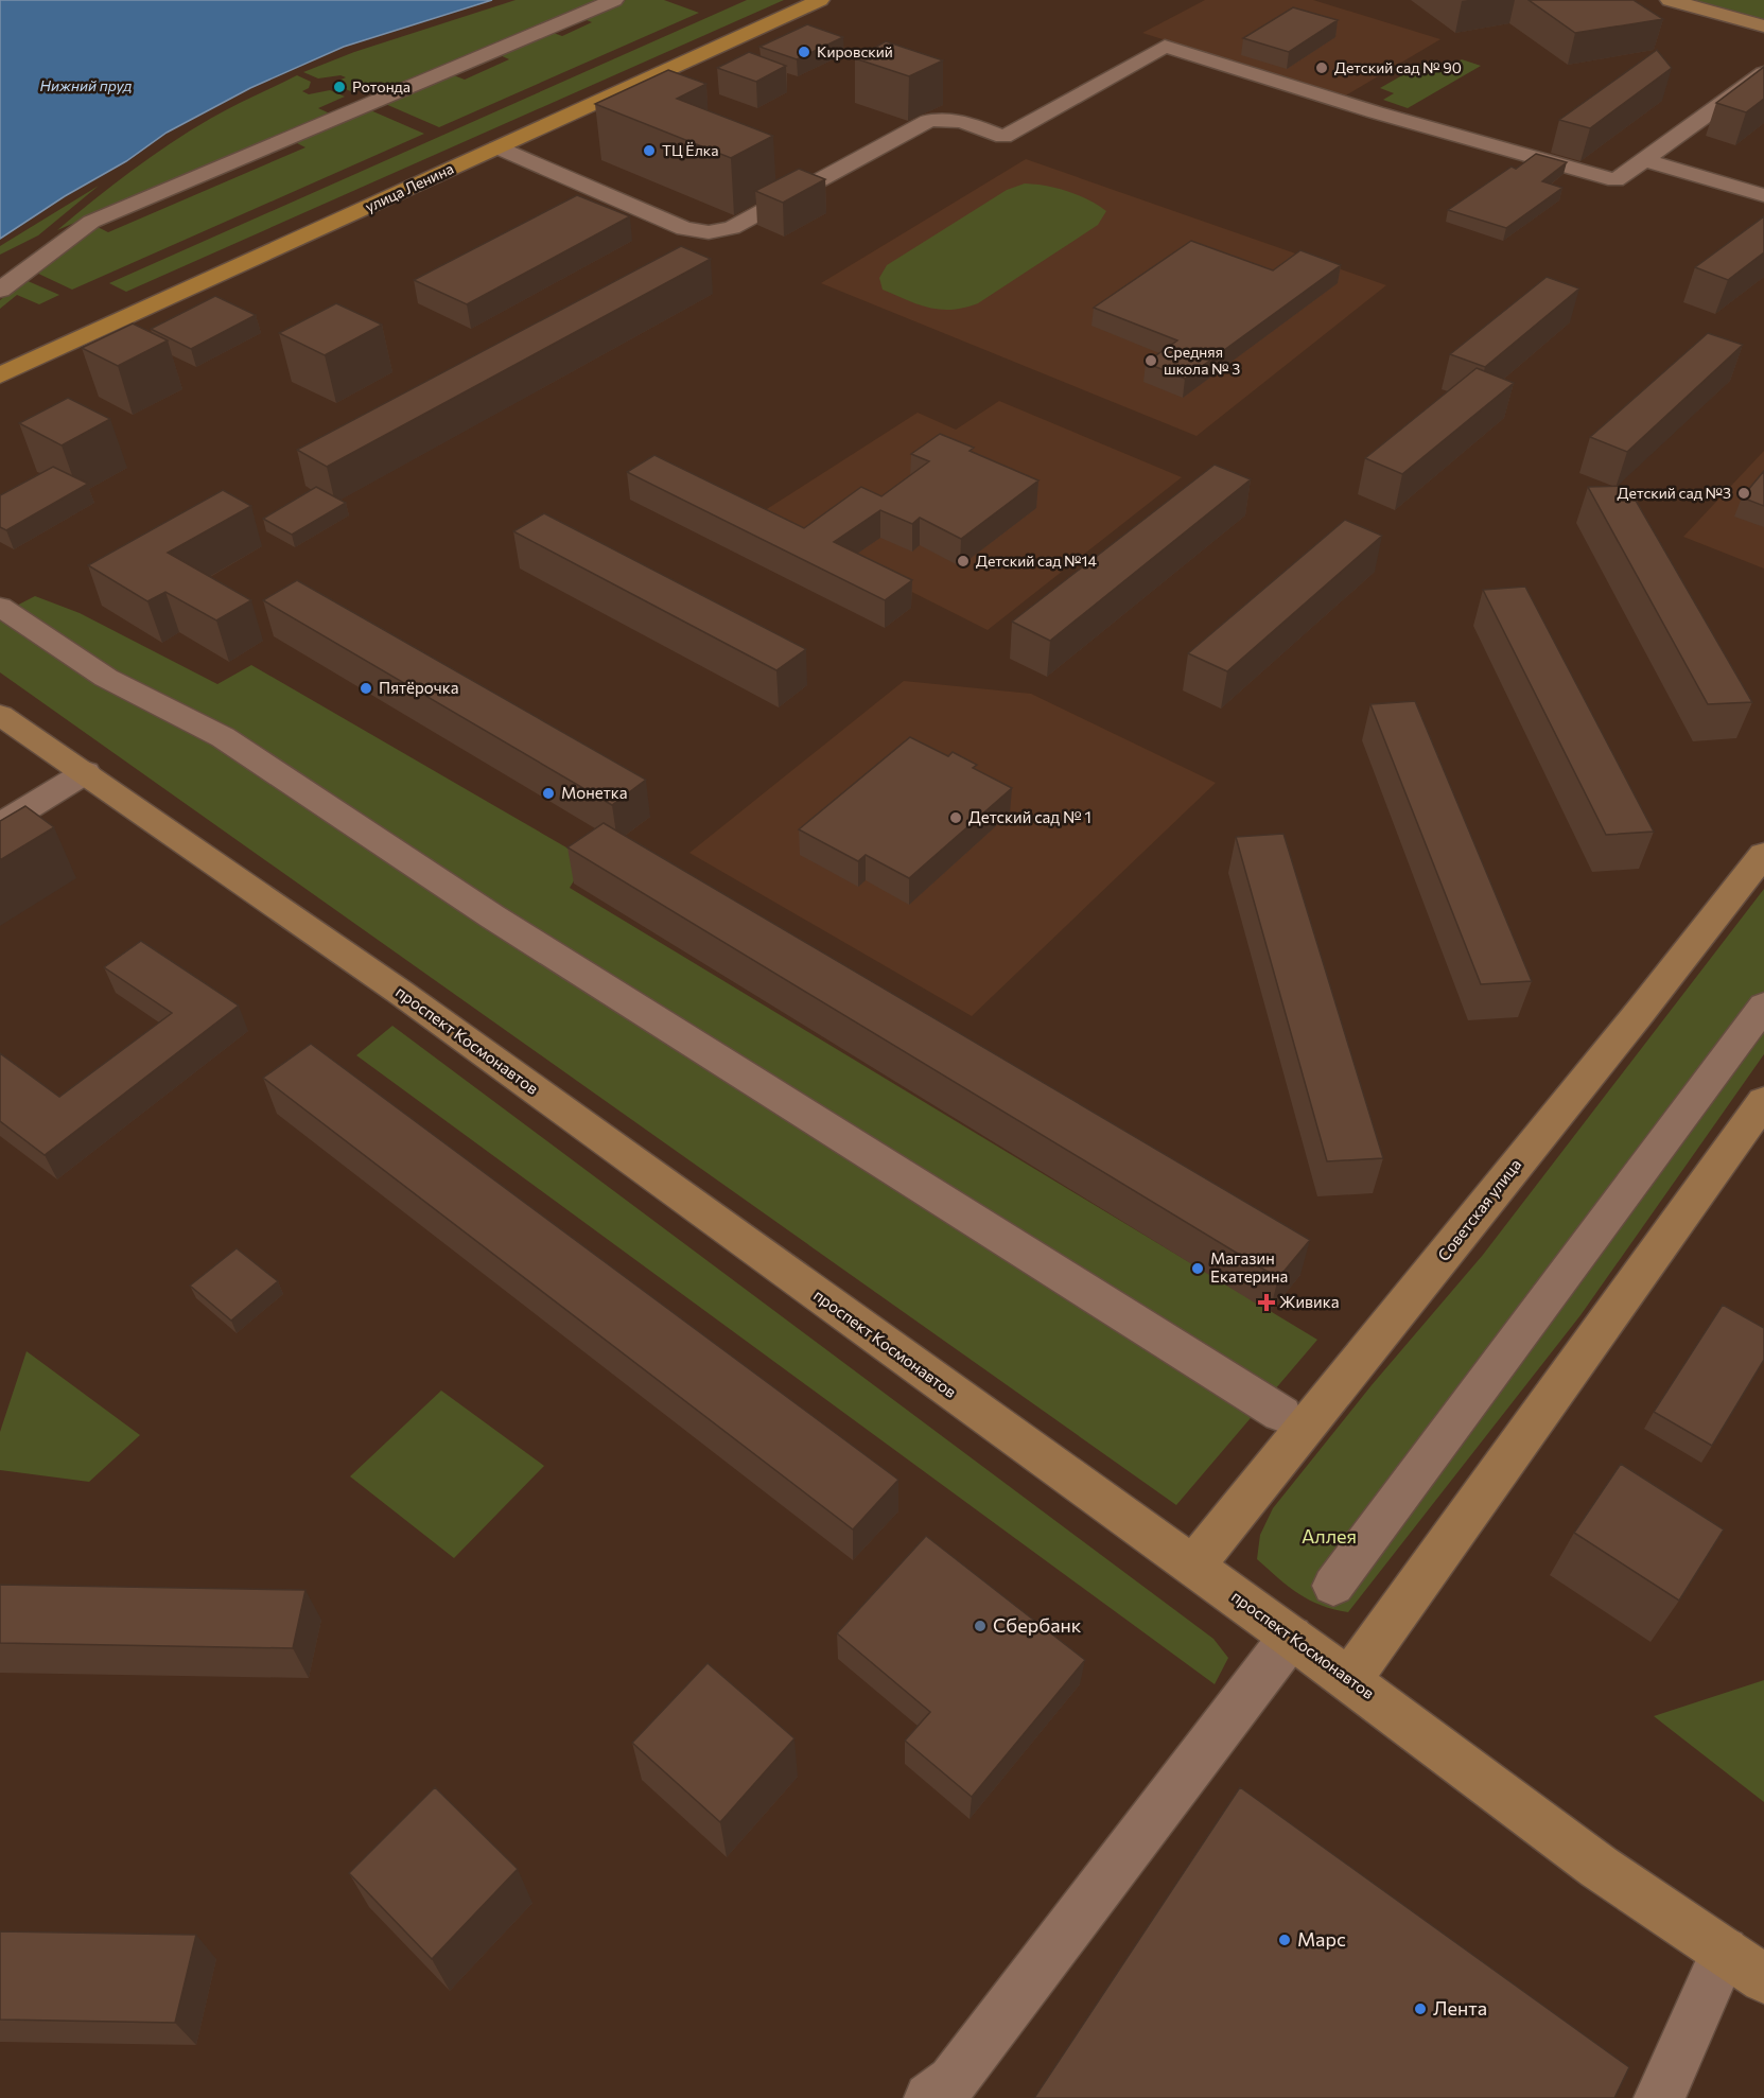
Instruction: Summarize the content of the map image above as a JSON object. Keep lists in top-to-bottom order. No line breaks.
{"streets":{"main road":["улица Ленина","проспект Космонавтов","Советская улица"]},"crossings":[["проспект Космонавтов","Советская улица"]],"water":["Нижний пруд"],"parks":["Аллея"],"places":{"other":["Кировский","Детский сад № 90","Ротонда","ТЦ Ёлка","Средняя школа № 3","Детский сад №3","Детский сад №14","Пятёрочка","Монетка","Детский сад № 1","Магазин Екатерина","Сбербанк","Марс","Лента"],"health":["Живика"]}}
